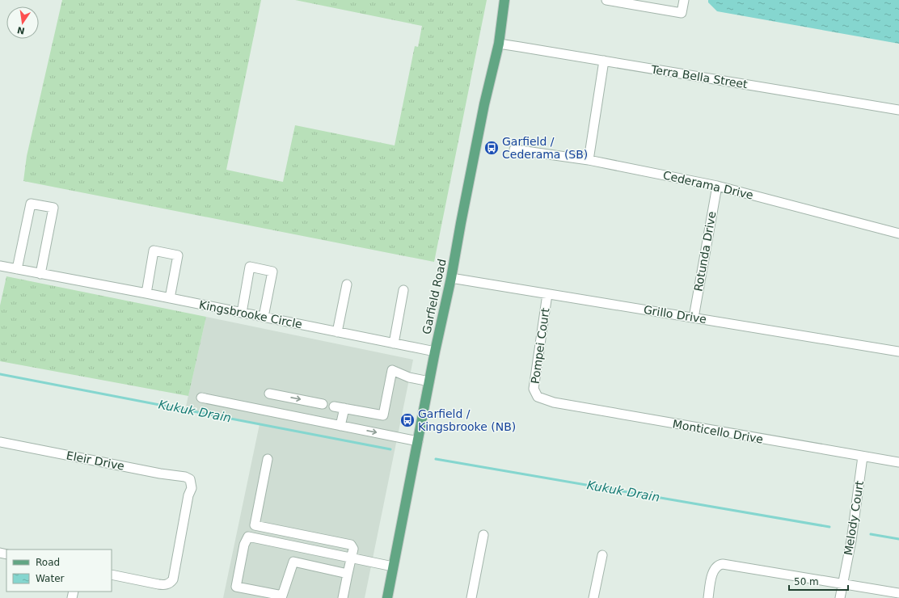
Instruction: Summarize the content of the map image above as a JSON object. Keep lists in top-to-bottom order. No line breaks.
{"streets":{"main road":["Garfield Road"],"street":["Terra Bella Street","Cederama Drive","Rotunda Drive","Kingsbrooke Circle","Grillo Drive","Pompei Court","Monticello Drive","Eleir Drive","Melody Court"]},"crossings":[["Terra Bella Street","Garfield Road"],["Cederama Drive","Rotunda Drive"],["Rotunda Drive","Grillo Drive"],["Garfield Road","Kingsbrooke Circle"],["Garfield Road","Grillo Drive"],["Grillo Drive","Pompei Court"],["Pompei Court","Monticello Drive"],["Monticello Drive","Melody Court"]],"water":["Kukuk Drain"],"places":{"bus stop":["Garfield / Cederama (SB)","Garfield / Kingsbrooke (NB)"]},"legend":["Road","Water"],"scale_bar":"50 m","north":"bottom"}
